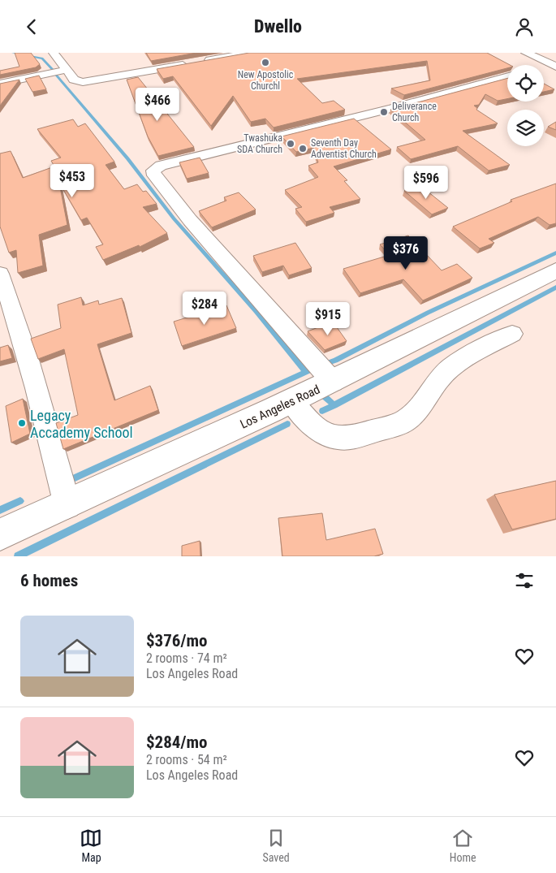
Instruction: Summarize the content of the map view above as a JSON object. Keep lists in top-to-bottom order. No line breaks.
{"streets":{"main road":["Los Angeles Road"]},"places":["New Apostolic Churchl","Deliverance Church","Twashuka SDA Church","Seventh Day Adventist Church","Legacy Accademy School"],"page":{"header":"Dwello","price":["$466","$453","$596","$376","$284","$915"],"heading":"6 homes","list":[{"name":"$376/mo","note":"2 rooms · 74 m² · Los Angeles Road"},{"name":"$284/mo","note":"2 rooms · 54 m² · Los Angeles Road"}],"tabs":["Map","Saved","Home"]}}
